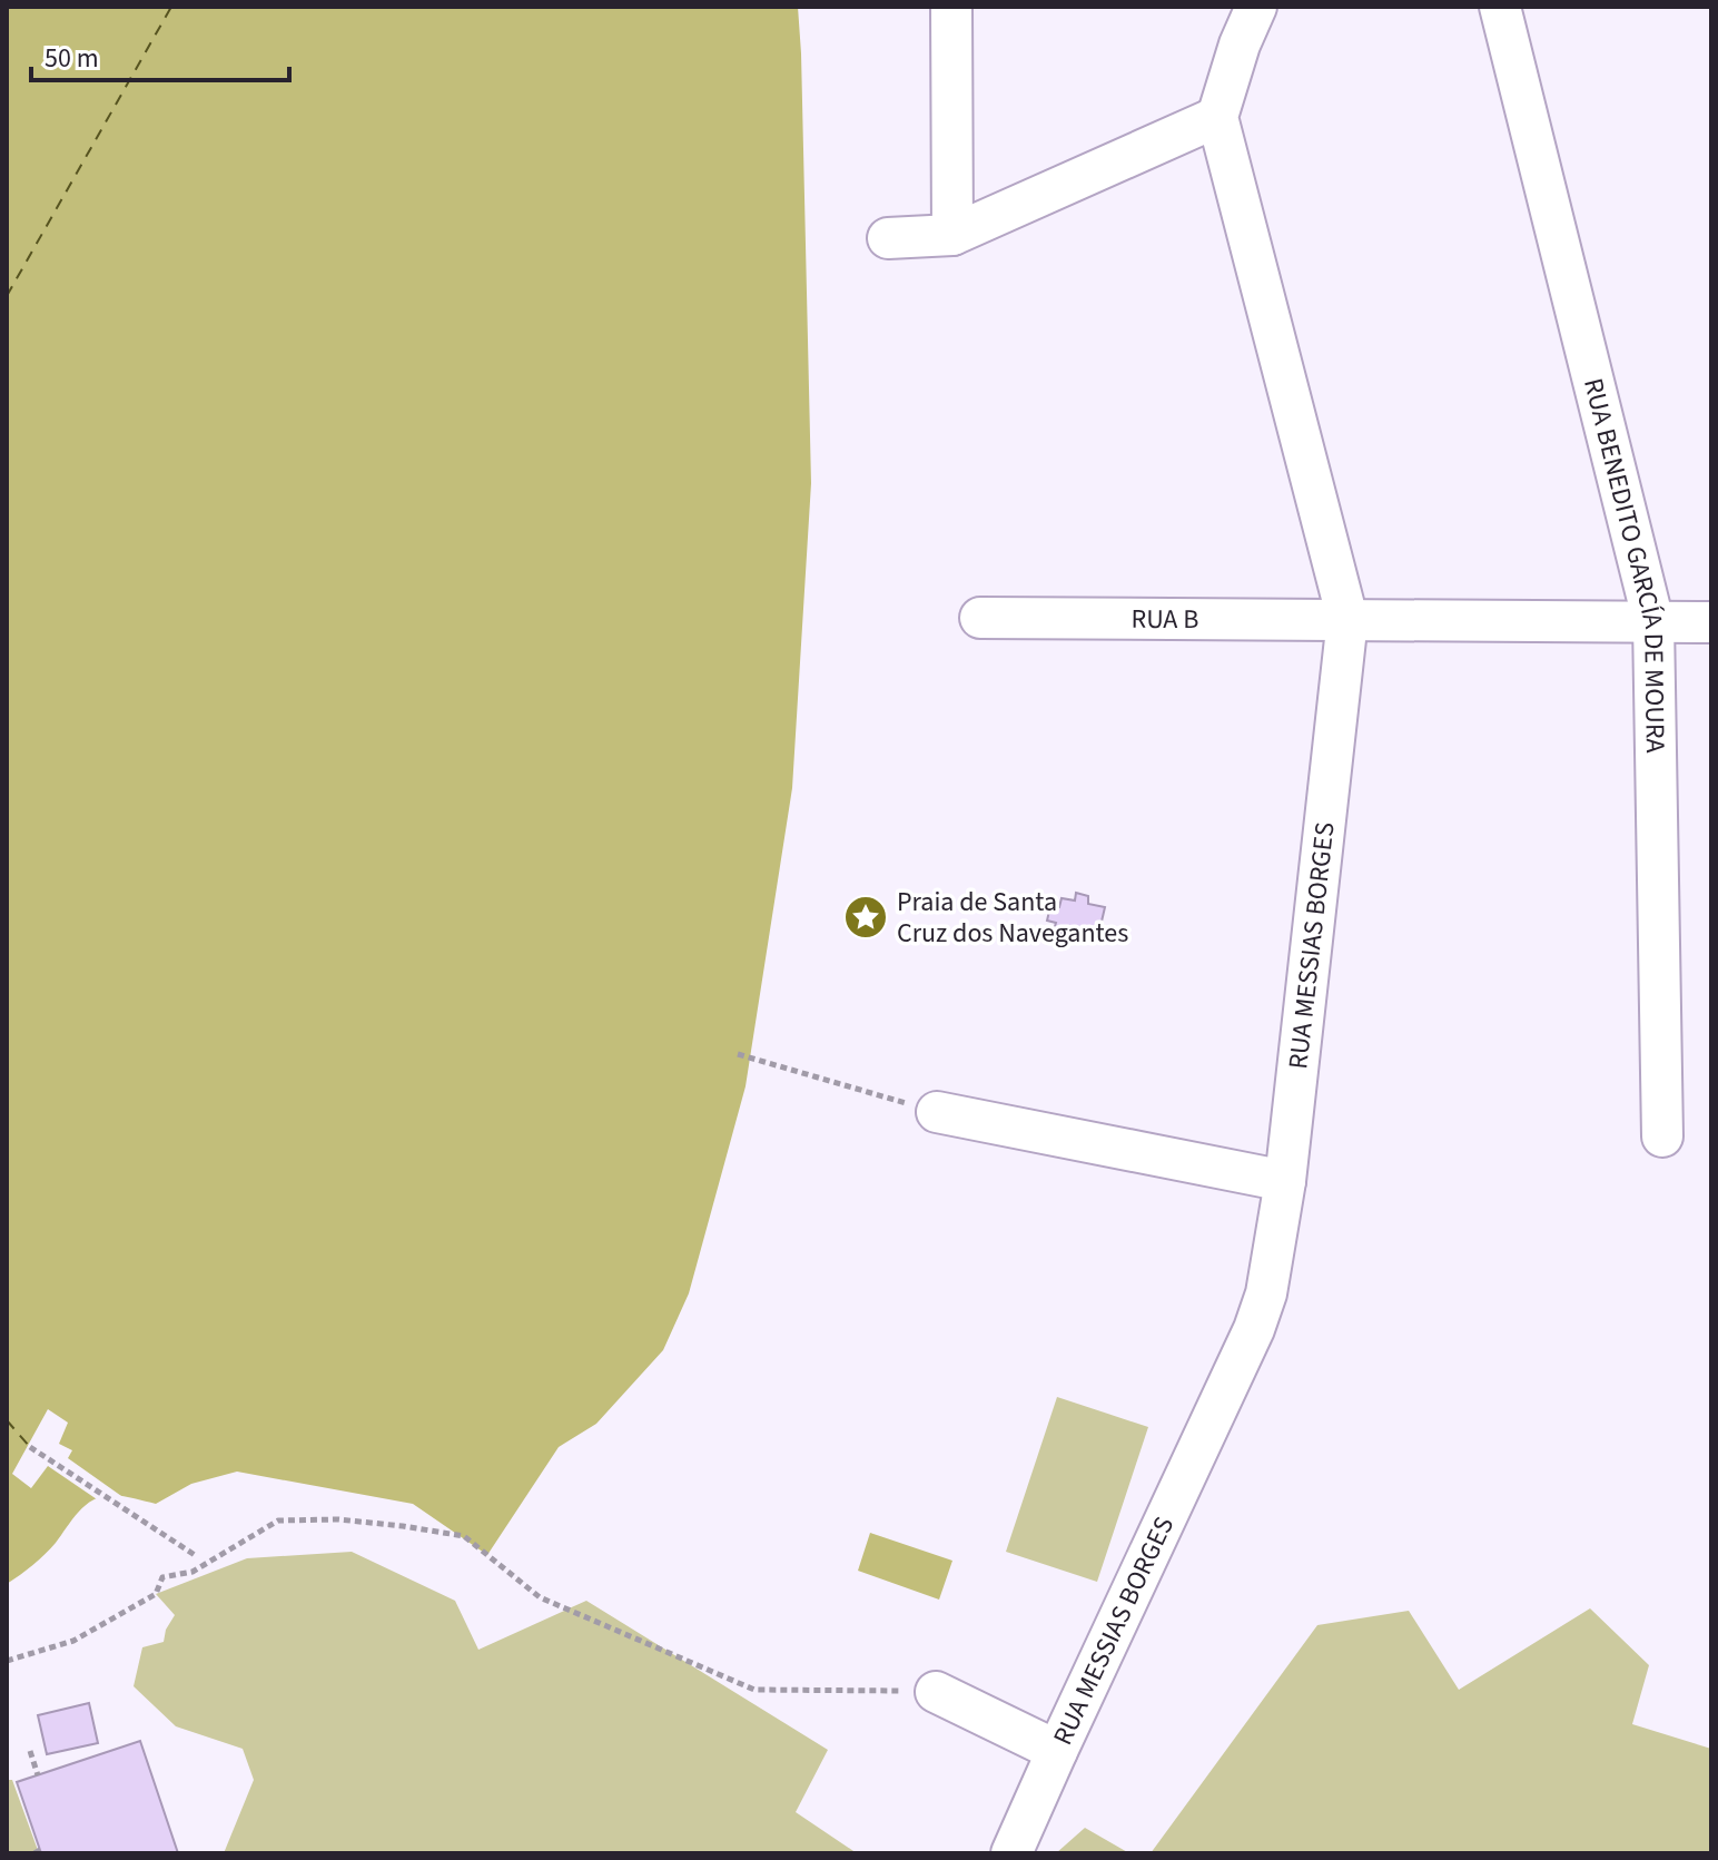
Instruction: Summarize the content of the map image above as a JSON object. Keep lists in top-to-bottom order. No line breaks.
{"streets":{"street":["RUA BENEDITO GARCÍA DE MOURA","RUA B","RUA MESSIAS BORGES"]},"crossings":[["RUA BENEDITO GARCÍA DE MOURA","RUA B"],["RUA B","RUA MESSIAS BORGES"]],"places":{"place":["Praia de Santa Cruz dos Navegantes"]},"scale_bar":"50 m"}
